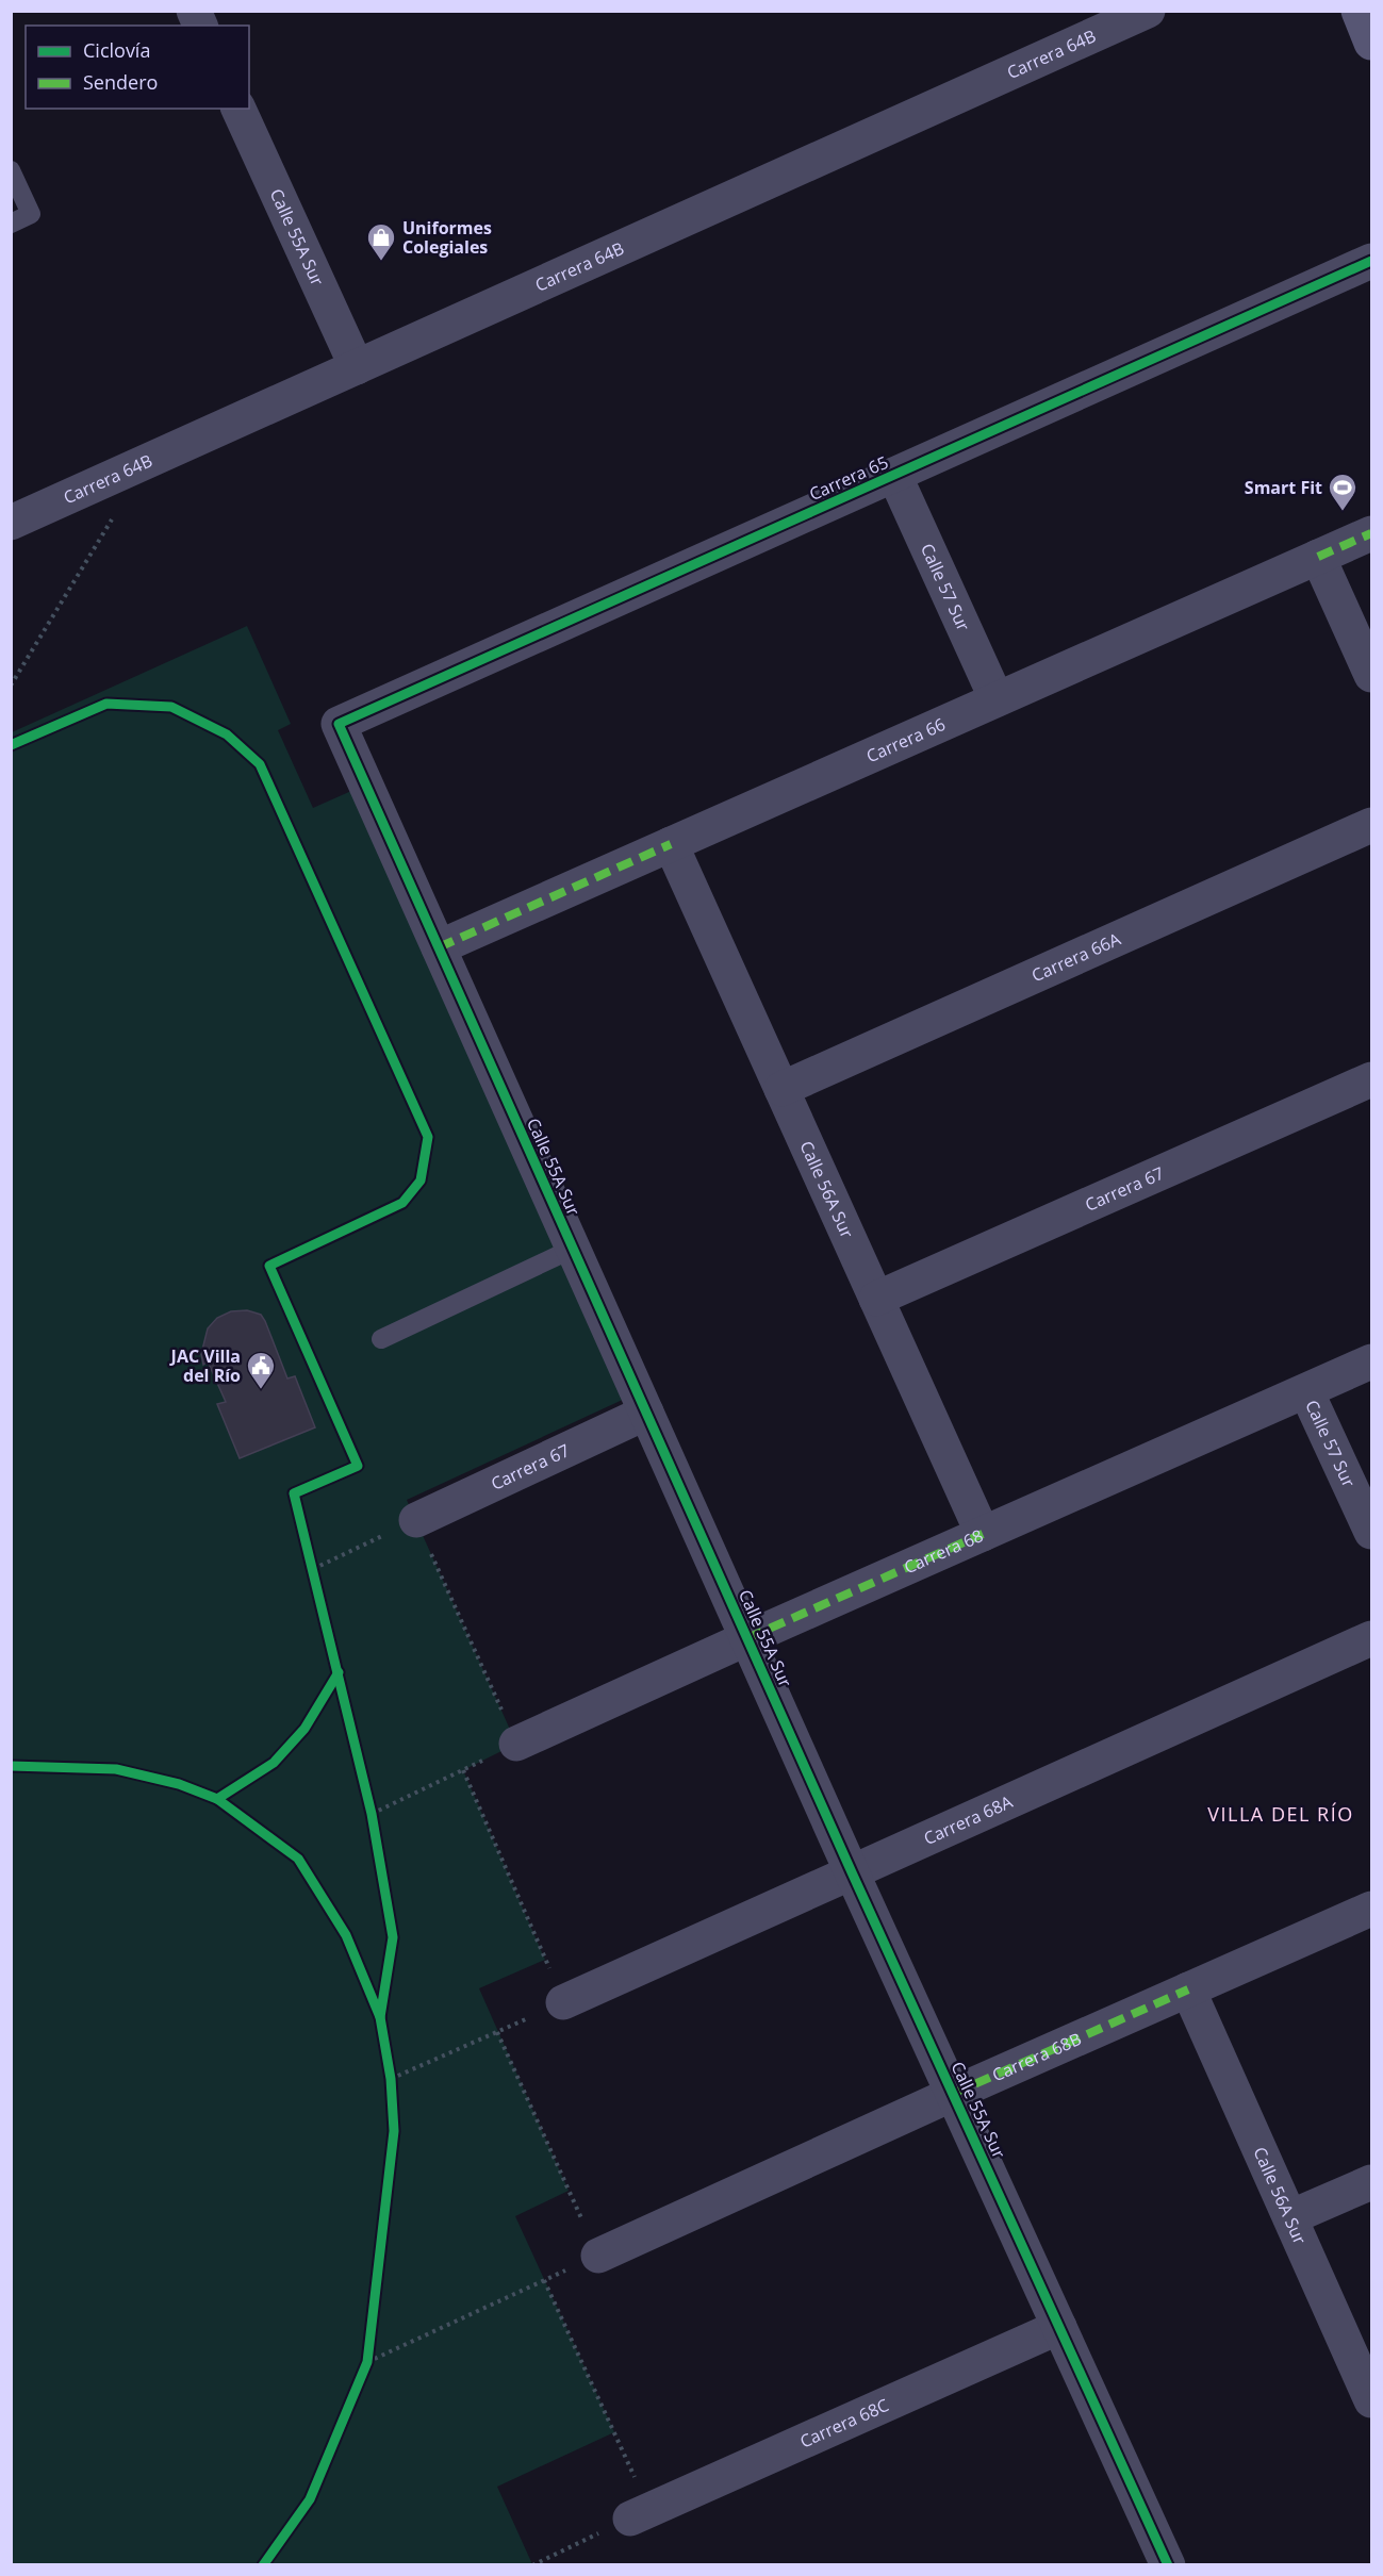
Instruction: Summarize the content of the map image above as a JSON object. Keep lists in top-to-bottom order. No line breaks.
{"streets":{"street":["Carrera 64B","Calle 55A Sur","Carrera 65","Calle 57 Sur","Carrera 66","Carrera 66A","Calle 56A Sur","Carrera 67","Carrera 68","Carrera 68A","Carrera 68B","Carrera 68C"]},"crossings":[["Carrera 64B","Calle 55A Sur"],["Calle 55A Sur","Carrera 65"],["Calle 55A Sur","Carrera 66"],["Calle 55A Sur","Carrera 67"],["Calle 55A Sur","Carrera 68"],["Calle 55A Sur","Carrera 68A"],["Calle 55A Sur","Carrera 68B"],["Calle 55A Sur","Carrera 68C"],["Carrera 65","Calle 57 Sur"],["Calle 57 Sur","Carrera 66"],["Calle 57 Sur","Carrera 68"],["Carrera 66","Calle 56A Sur"],["Carrera 66A","Calle 56A Sur"],["Calle 56A Sur","Carrera 67"],["Calle 56A Sur","Carrera 68"],["Calle 56A Sur","Carrera 68B"]],"districts":["VILLA DEL RÍO"],"places":{"shop":["Uniformes Colegiales"],"sports":["Smart Fit"],"public building":["JAC Villa del Río"]},"legend":["Ciclovía","Sendero"]}
